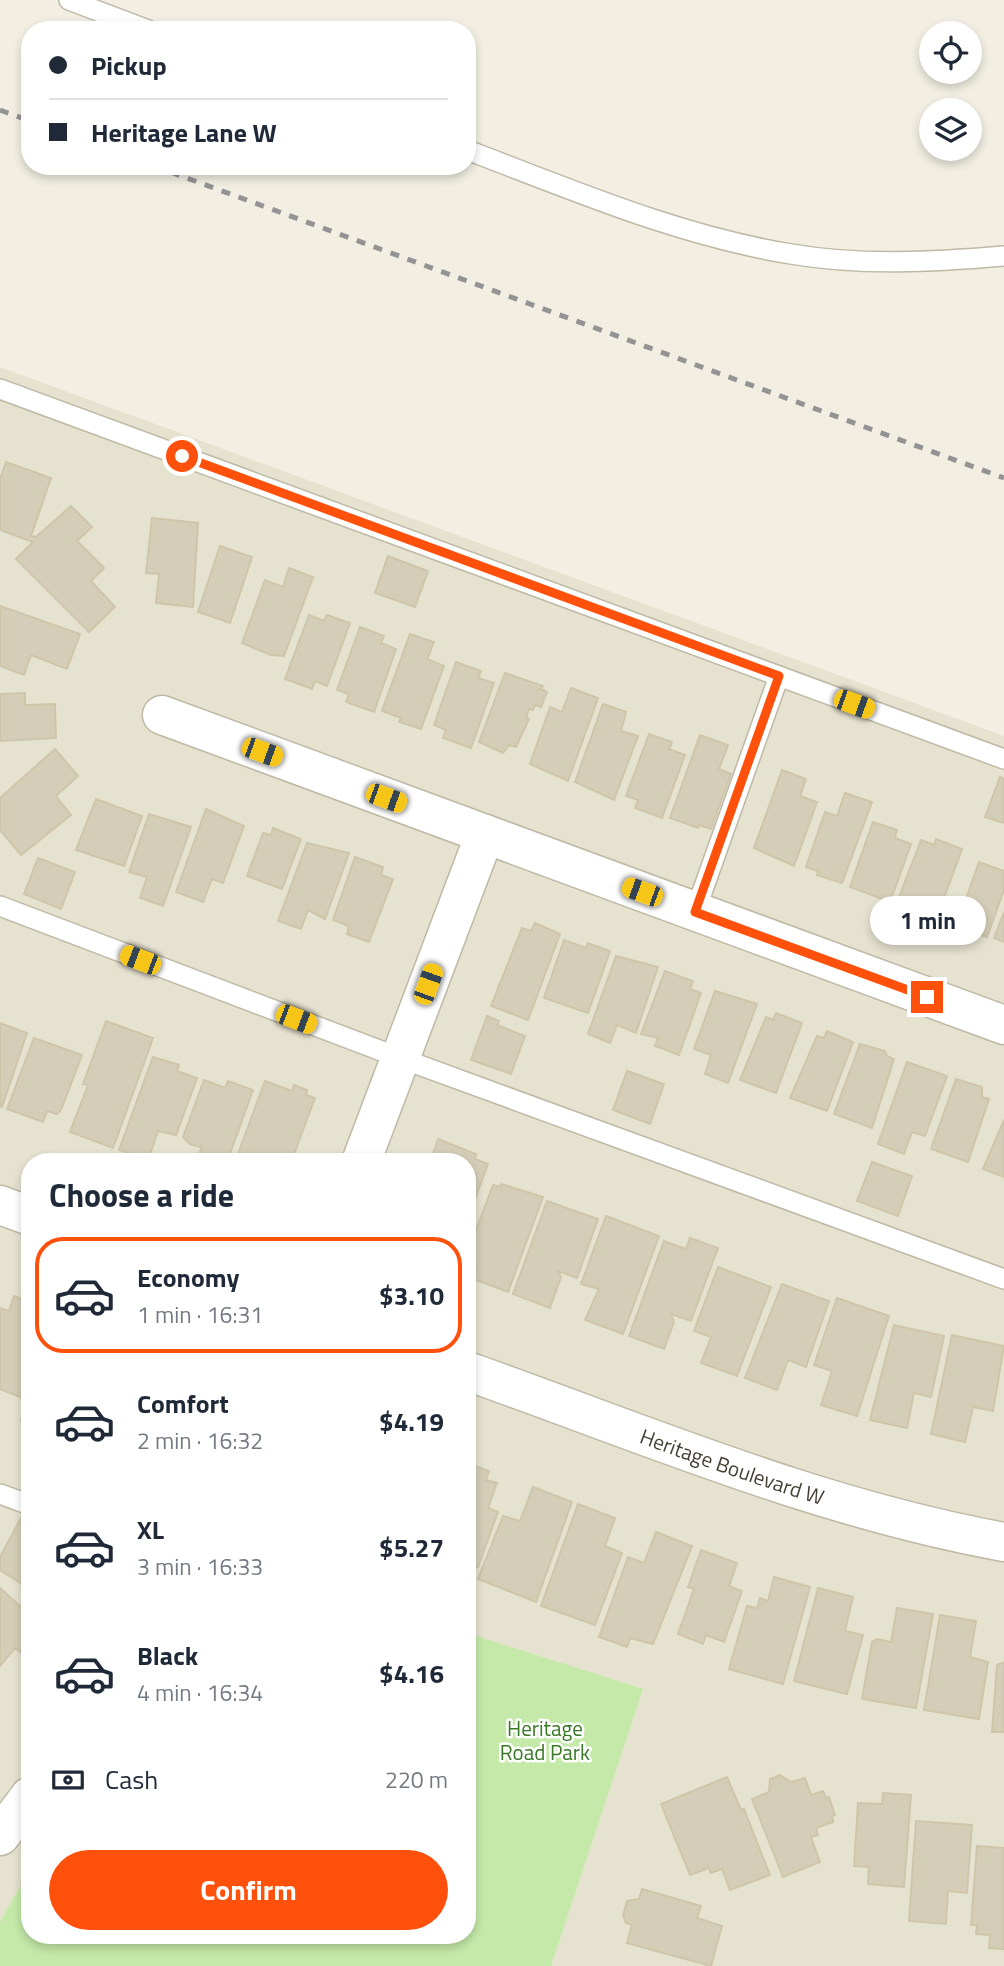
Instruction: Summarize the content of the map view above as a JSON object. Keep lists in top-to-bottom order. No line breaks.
{"streets":{"street":["Heritage Boulevard W"]},"parks":["Heritage Road Park"],"page":{"banner":["Pickup","Heritage Lane W"],"bubble":"1 min","heading":"Choose a ride","list":[{"name":"Economy","note":"1 min · 16:31","value":"$3.10"},{"name":"Comfort","note":"2 min · 16:32","value":"$4.19"},{"name":"XL","note":"3 min · 16:33","value":"$5.27"},{"name":"Black","note":"4 min · 16:34","value":"$4.16"}],"pay":["Cash","220 m"],"buttons":"Confirm"}}
